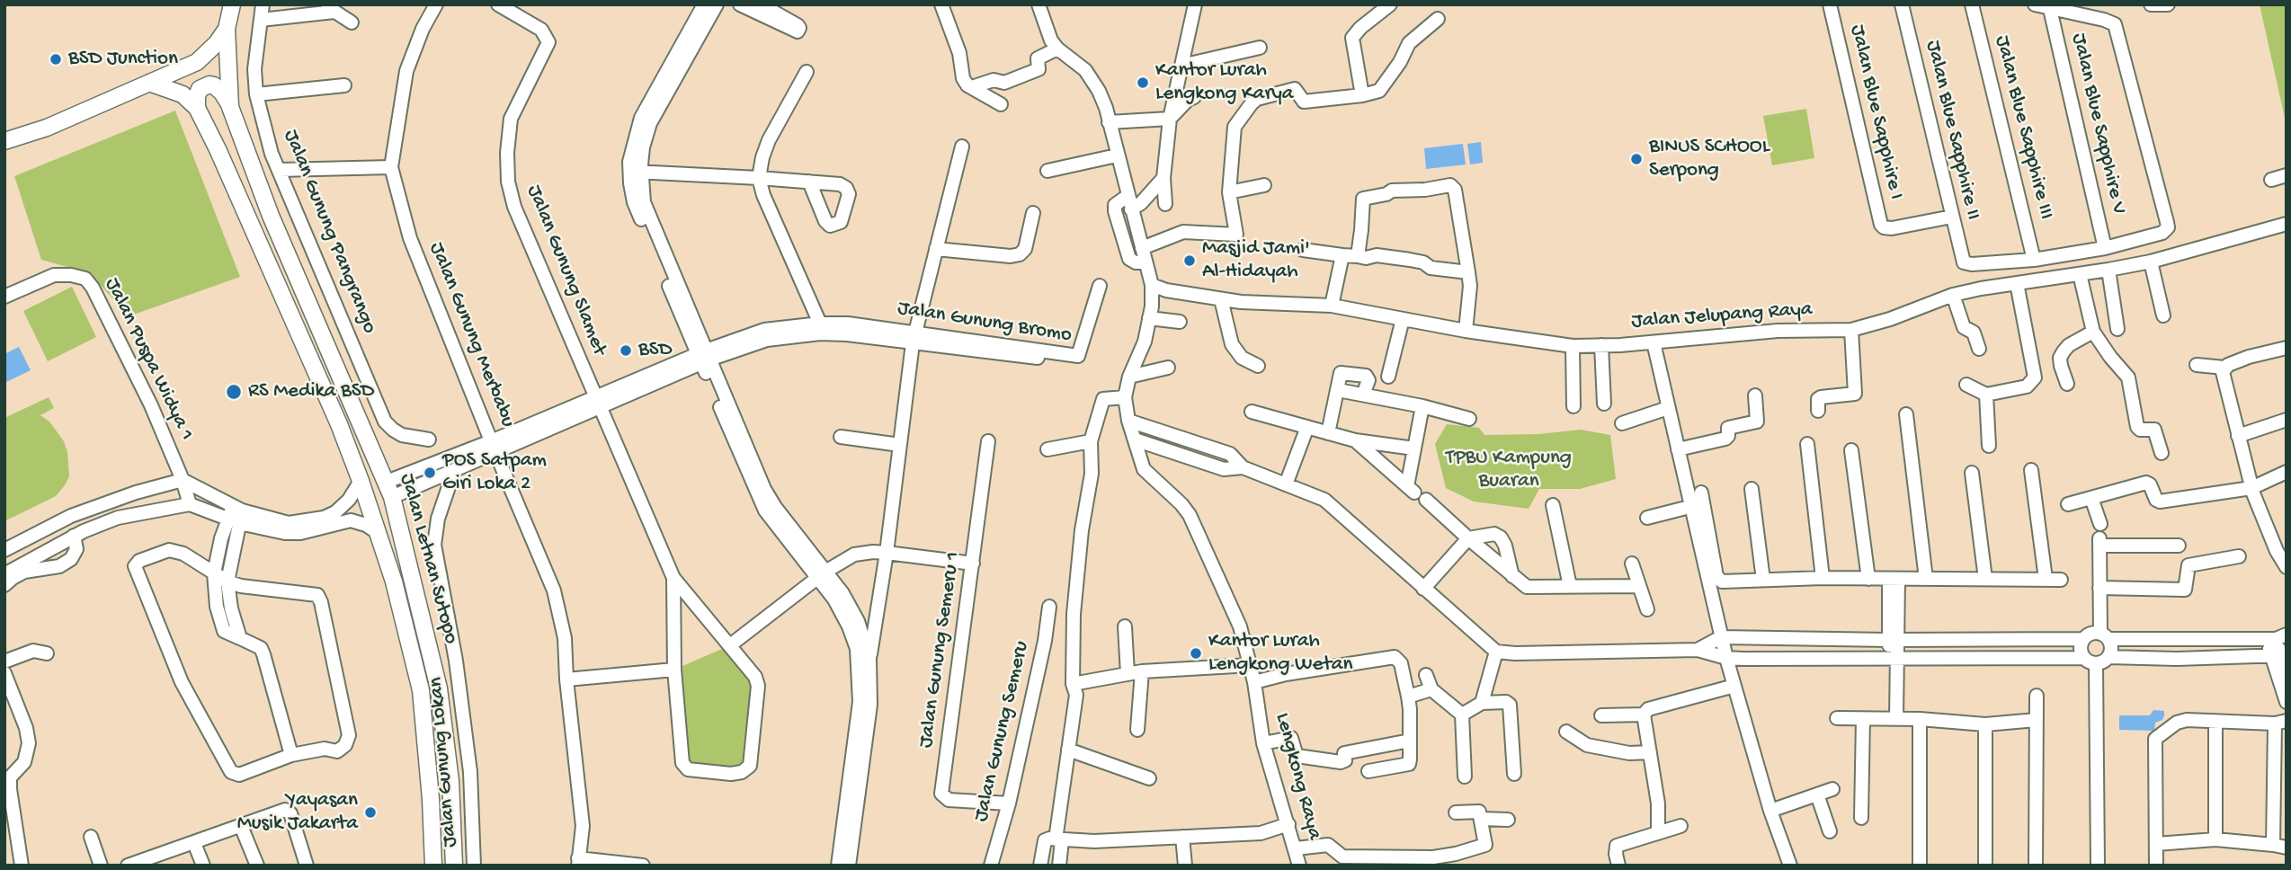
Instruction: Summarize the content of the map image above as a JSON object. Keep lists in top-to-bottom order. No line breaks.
{"streets":{"main road":["Jalan Letnan Sutopo"],"street":["Jalan Blue Sapphire I","Jalan Blue Sapphire V","Jalan Blue Sapphire III","Jalan Blue Sapphire II","Jalan Gunung Pangrango","Jalan Gunung Slamet","Jalan Jelupang Raya","Jalan Gunung Bromo","Jalan Gunung Merbabu","Jalan Puspa Widya 1","Jalan Gunung Semeru 1","Jalan Gunung Semeru","Jalan Gunung Lokan","Lengkong Raya"]},"crossings":[["Jalan Blue Sapphire I","Jalan Blue Sapphire II"],["Jalan Blue Sapphire III","Jalan Blue Sapphire II"],["Jalan Gunung Slamet","Jalan Gunung Bromo"],["Jalan Jelupang Raya","Lengkong Raya"],["Jalan Gunung Bromo","Jalan Gunung Merbabu"],["Jalan Gunung Bromo","Jalan Letnan Sutopo"],["Jalan Gunung Bromo","Jalan Gunung Lokan"],["Jalan Gunung Semeru 1","Jalan Gunung Semeru"]],"parks":["TPBU Kampung Buaran"],"places":["BSD Junction","Kantor Lurah Lengkong Karya","BINUS SCHOOL Serpong","Masjid Jami' Al-Hidayah","BSD","RS Medika BSD","POS Satpam Giri Loka 2","Kantor Lurah Lengkong Wetan","Yayasan Musik Jakarta"]}
